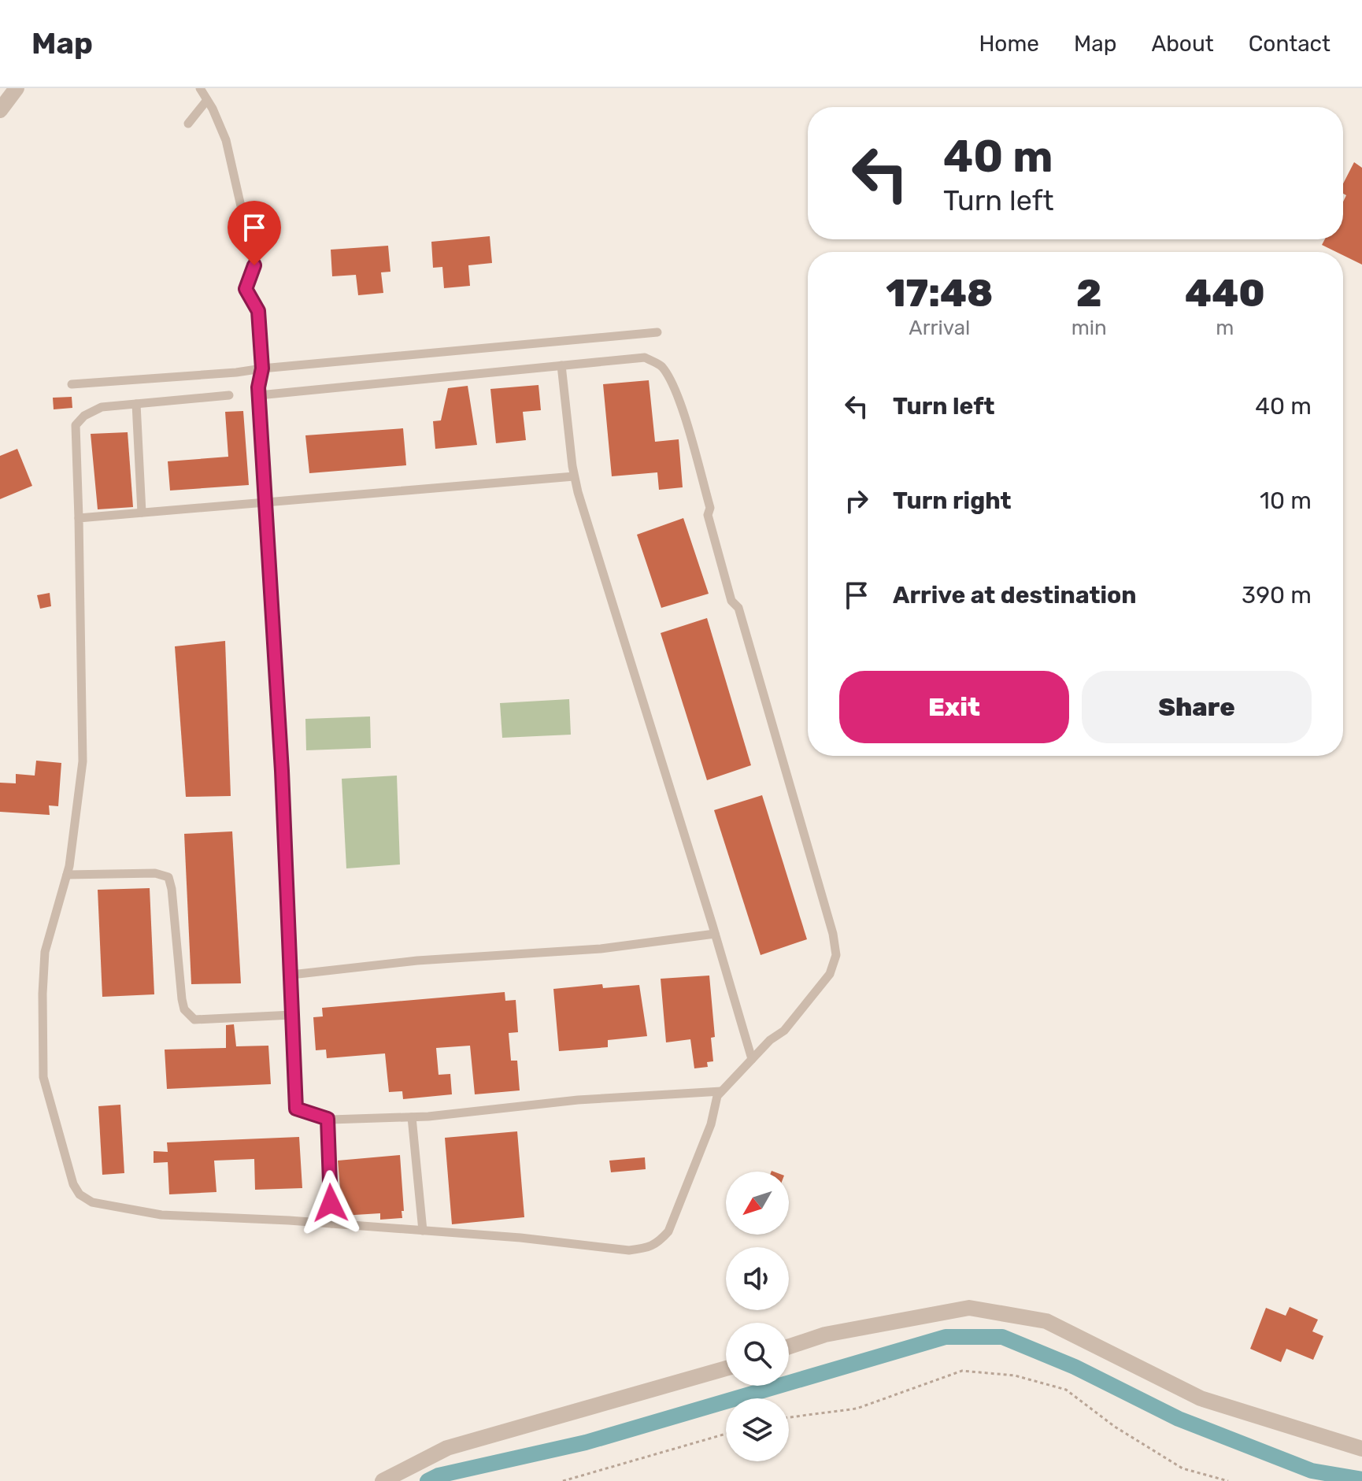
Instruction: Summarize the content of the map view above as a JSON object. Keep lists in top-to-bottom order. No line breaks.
{"north":"bottom left","page":{"header":"Map","nav":["Home","Map","About","Contact"],"turn":["40 m","Turn left"],"eta":["17:48","Arrival","2","min","440","m"],"list":[{"name":"Turn left","value":"40 m"},{"name":"Turn right","value":"10 m"},{"name":"Arrive at destination","value":"390 m"}],"buttons":["Exit","Share"]}}
